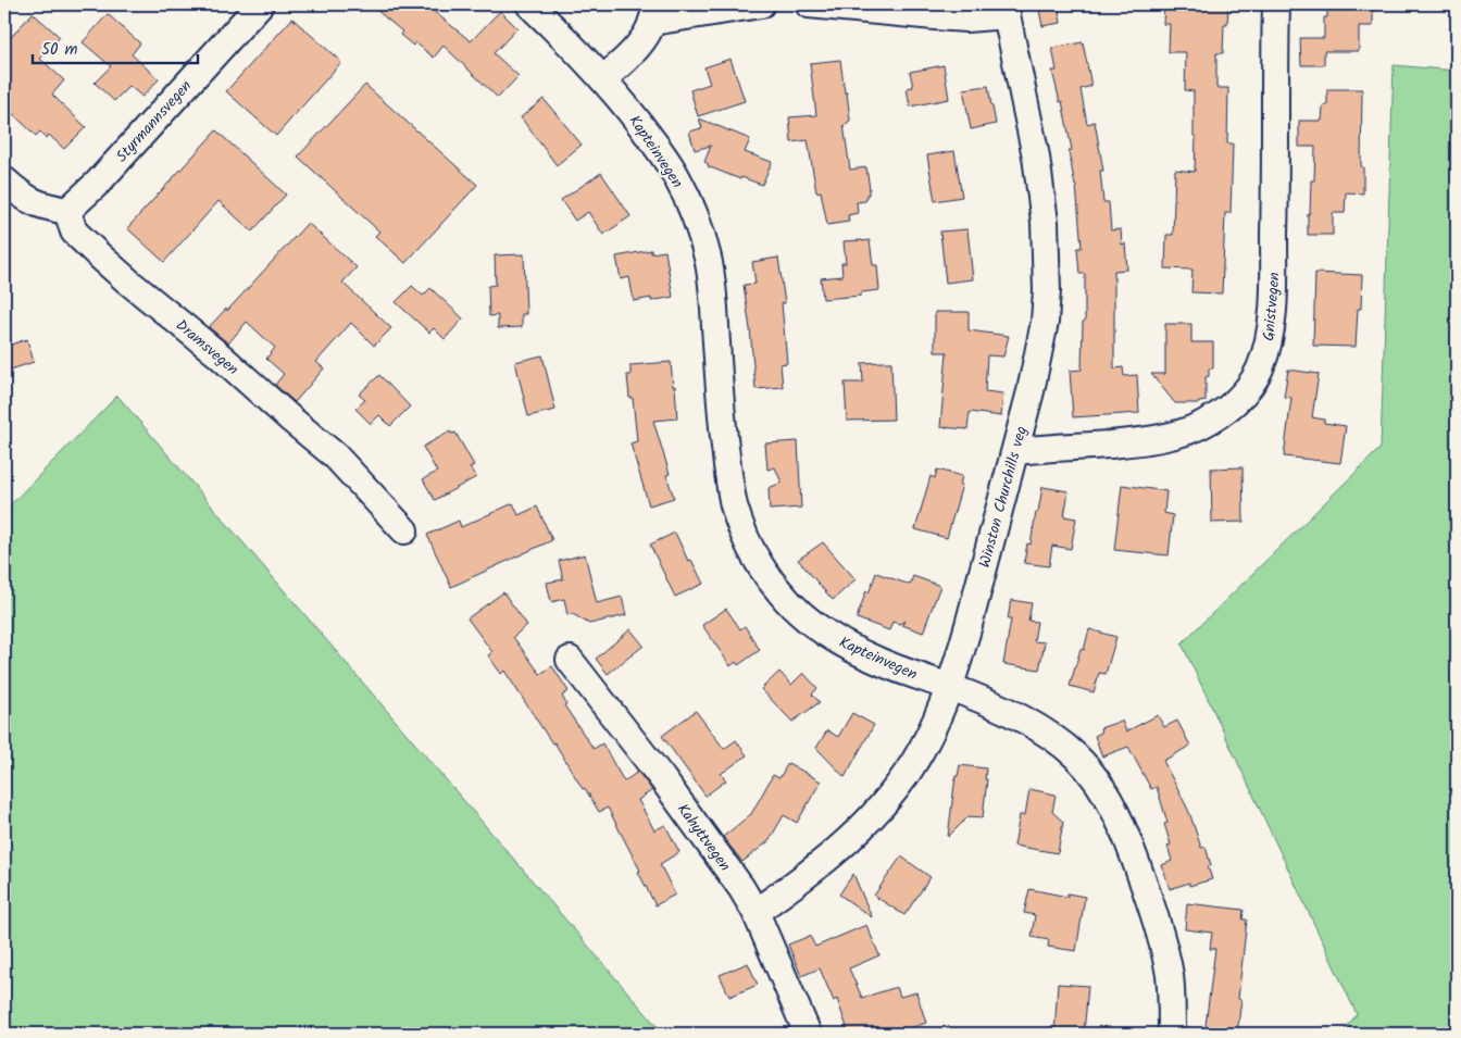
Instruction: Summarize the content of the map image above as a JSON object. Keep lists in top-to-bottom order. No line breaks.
{"streets":{"street":["Styrmannsvegen","Kapteinvegen","Gnistvegen","Dramsvegen","Winston Churchills veg","Kahyttvegen"]},"crossings":[["Styrmannsvegen","Dramsvegen"],["Kapteinvegen","Winston Churchills veg"],["Gnistvegen","Winston Churchills veg"],["Winston Churchills veg","Kahyttvegen"]],"scale_bar":"50 m"}
